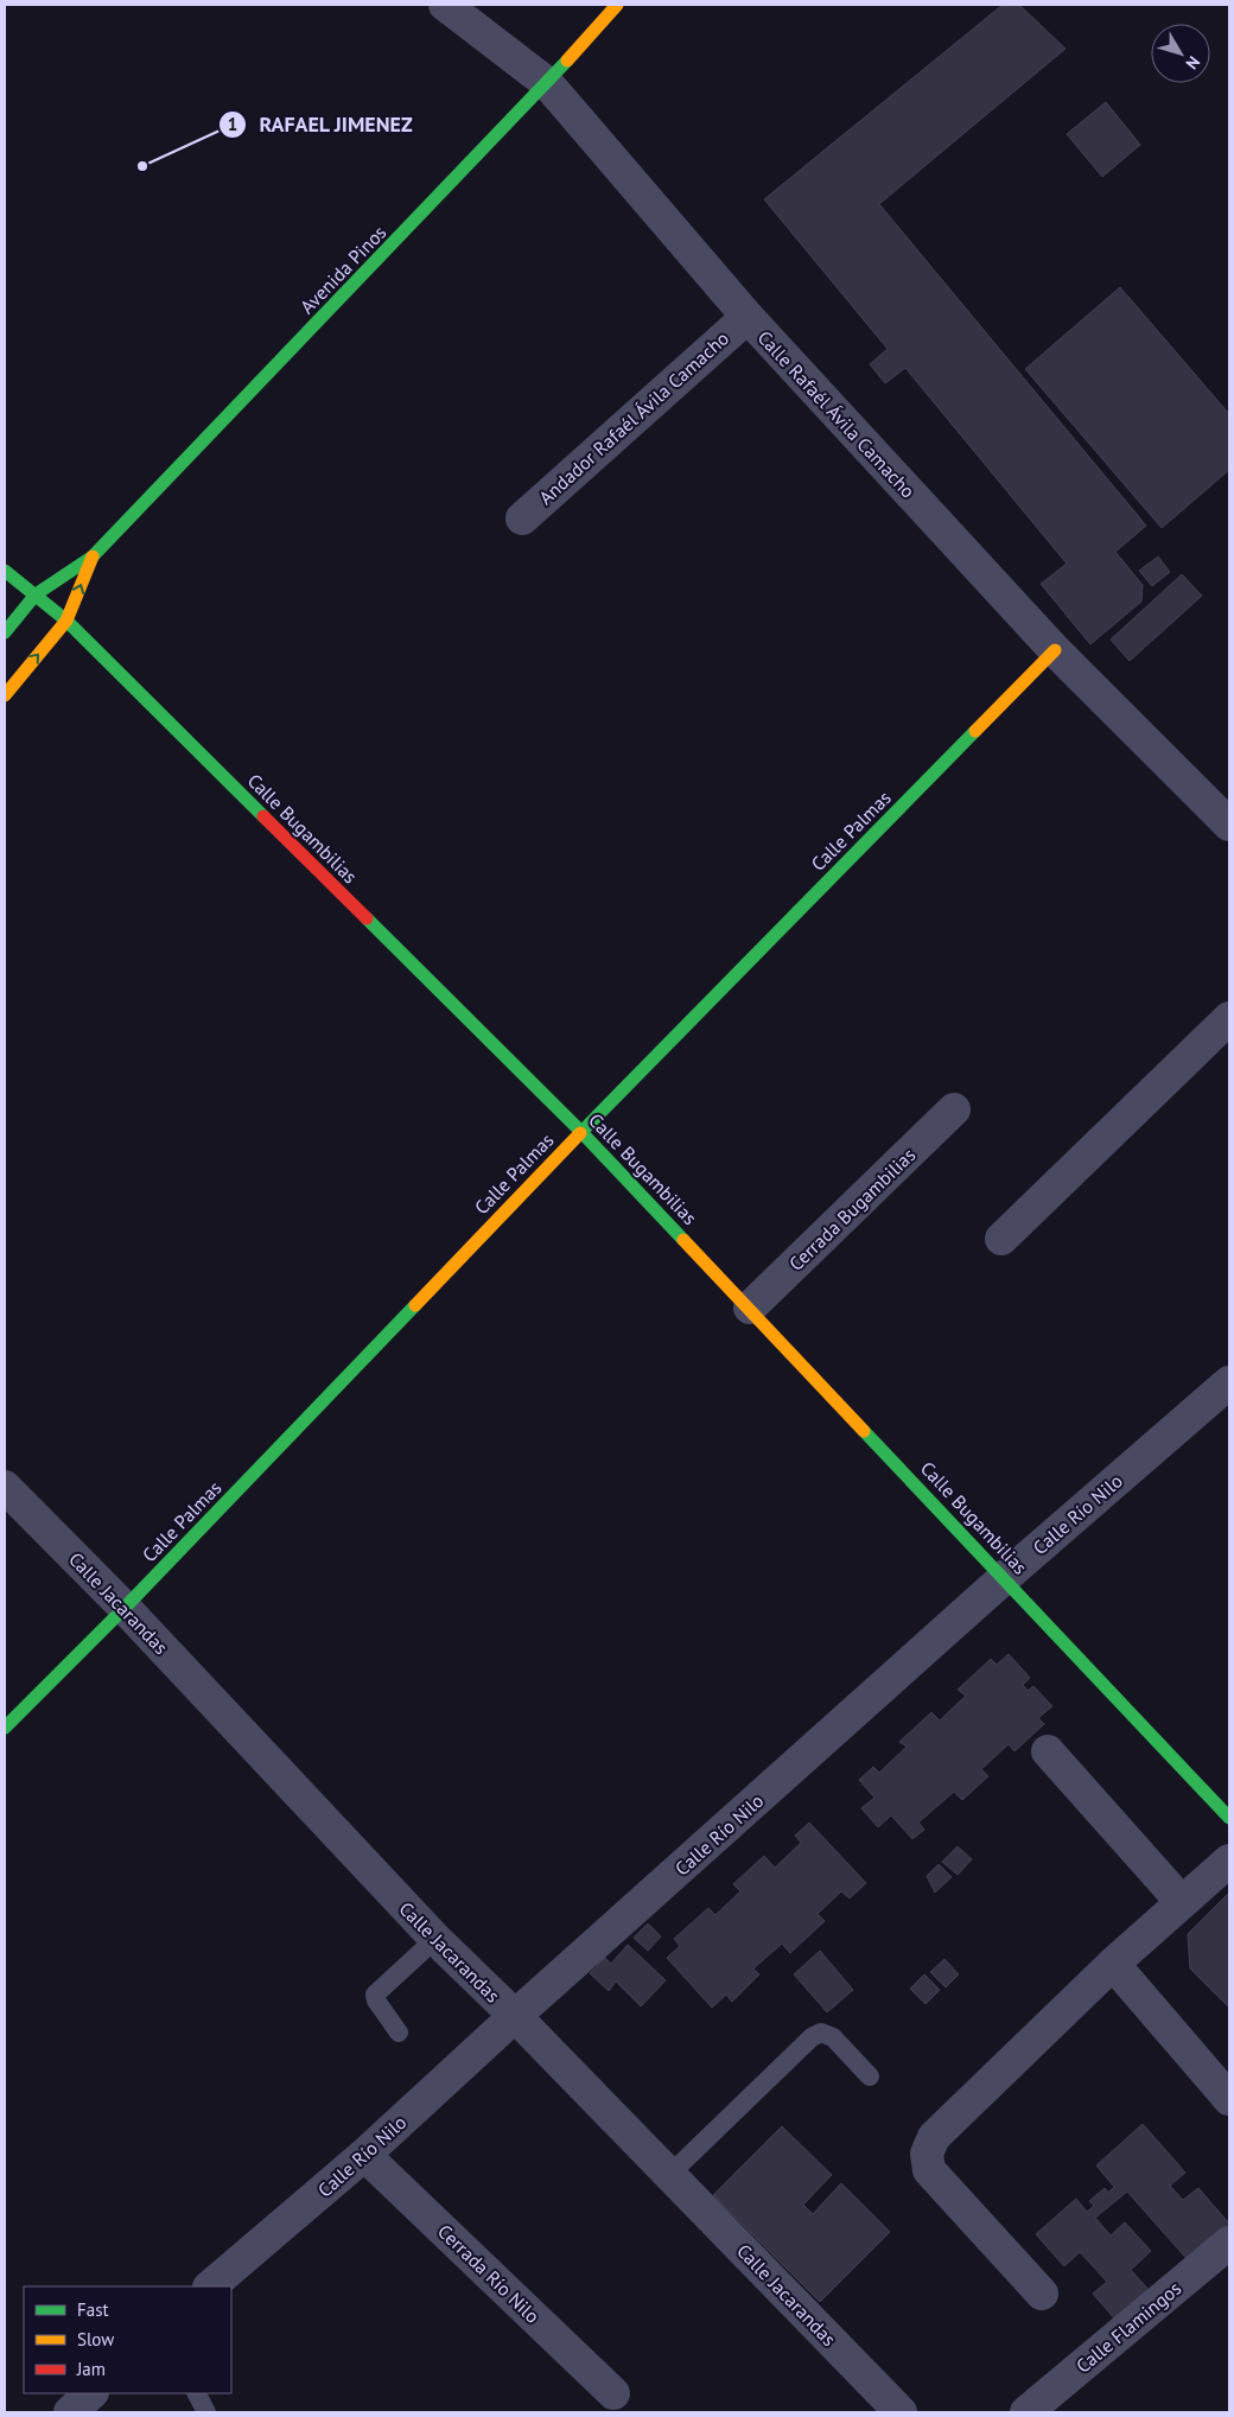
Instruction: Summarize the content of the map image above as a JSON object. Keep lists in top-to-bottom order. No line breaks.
{"streets":{"street":["Avenida Pinos","Calle Rafaél Ávila Camacho","Andador Rafaél Ávila Camacho","Calle Bugambilias","Calle Palmas","Cerrada Bugambilias","Calle Río Nilo","Calle Jacarandas","Cerrada Río Nilo","Calle Flamingos"]},"crossings":[["Avenida Pinos","Calle Rafaél Ávila Camacho"],["Avenida Pinos","Calle Bugambilias"],["Calle Rafaél Ávila Camacho","Andador Rafaél Ávila Camacho"],["Calle Rafaél Ávila Camacho","Calle Palmas"],["Calle Bugambilias","Calle Palmas"],["Calle Bugambilias","Cerrada Bugambilias"],["Calle Bugambilias","Calle Río Nilo"],["Calle Palmas","Calle Jacarandas"],["Calle Río Nilo","Calle Jacarandas"],["Calle Río Nilo","Cerrada Río Nilo"]],"places":["RAFAEL JIMENEZ"],"legend":["Fast","Slow","Jam"],"north":"bottom right"}
